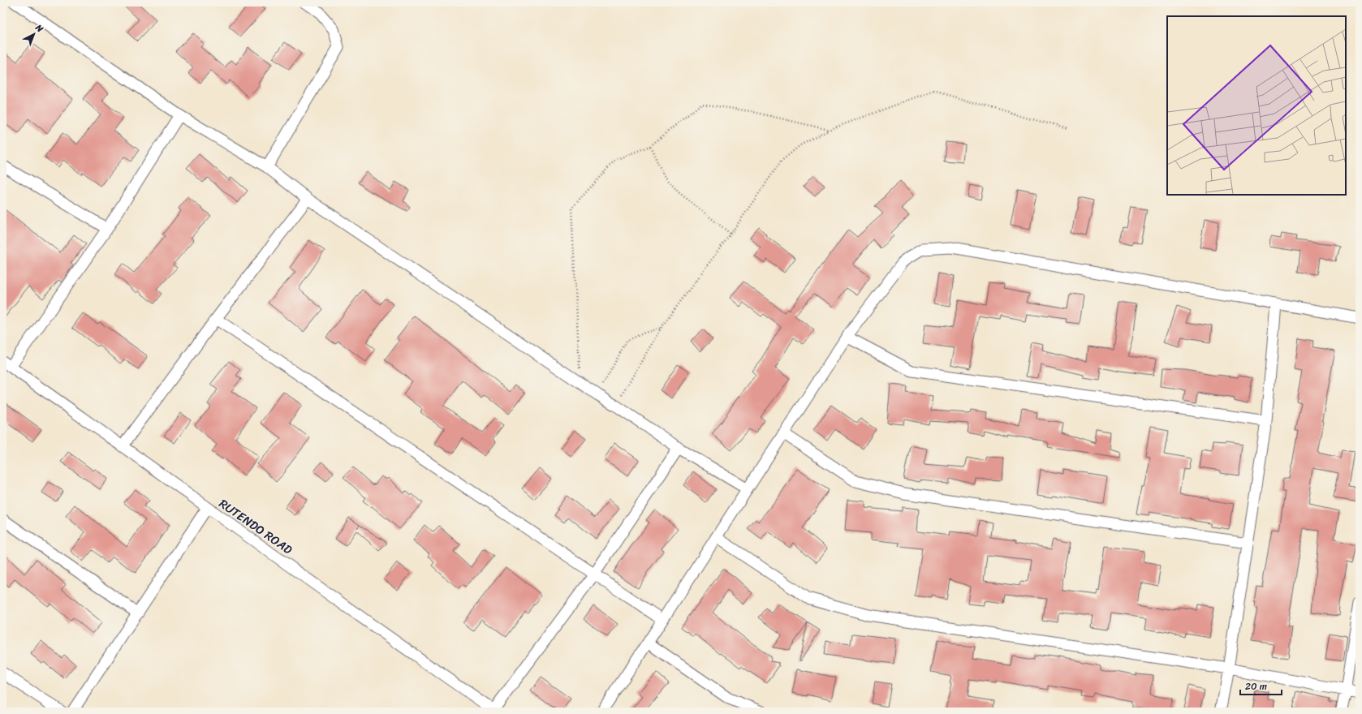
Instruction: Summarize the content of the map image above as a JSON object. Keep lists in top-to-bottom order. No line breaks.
{"streets":{"street":["RUTENDO ROAD"]},"scale_bar":"20 m","north":"top right"}
